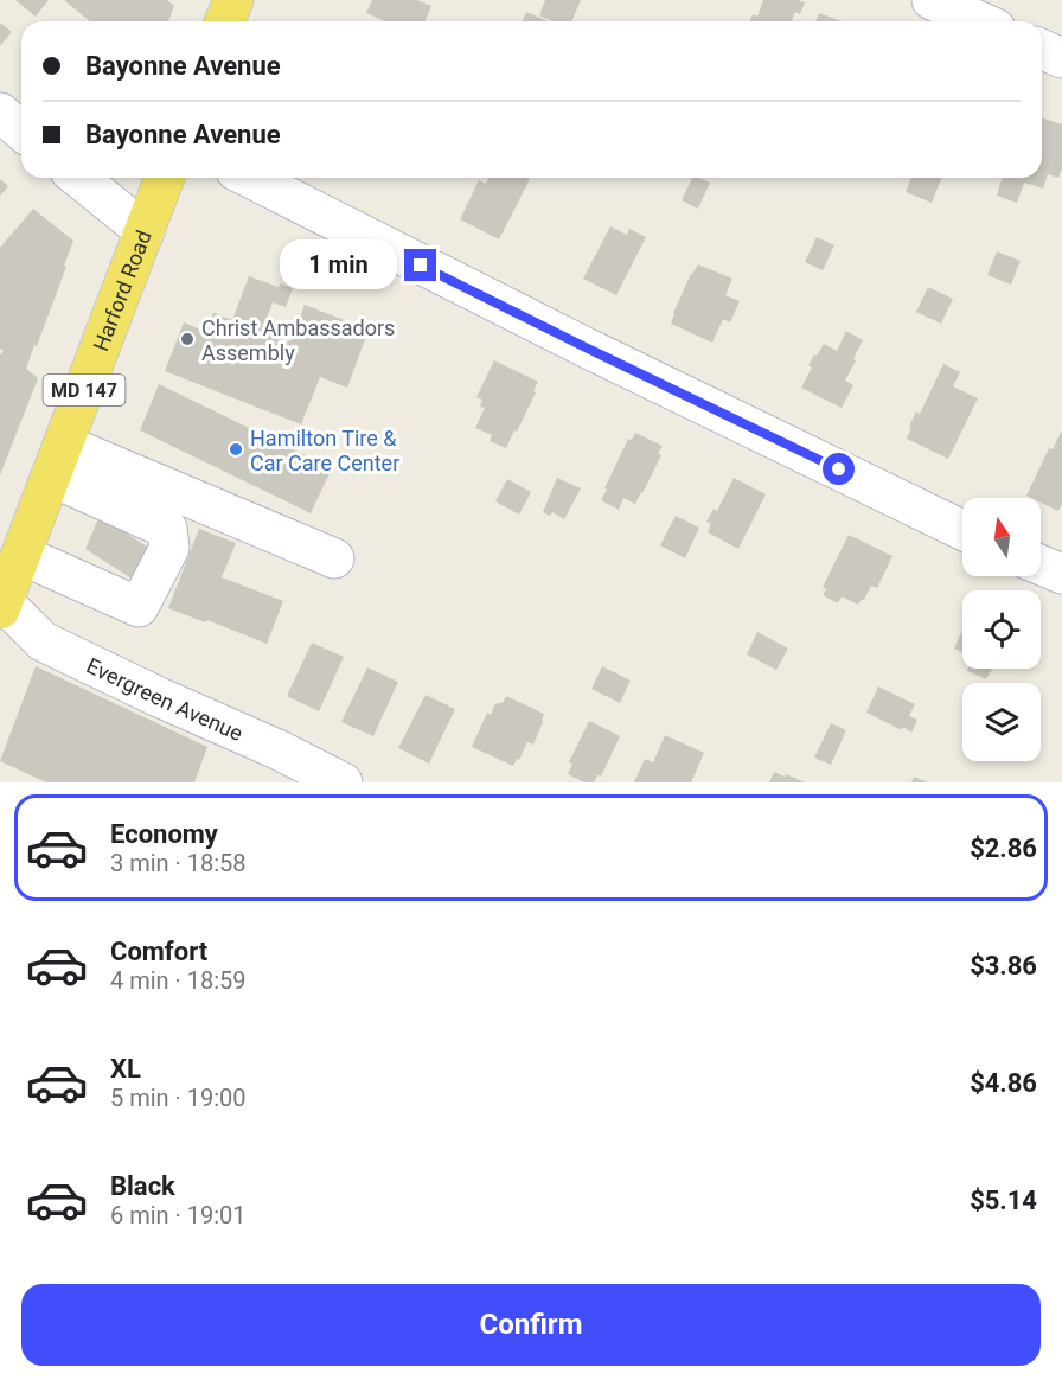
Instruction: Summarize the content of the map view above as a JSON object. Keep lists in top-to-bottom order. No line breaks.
{"streets":{"main road":["Harford Road","MD 147"],"street":["Evergreen Avenue"]},"crossings":[["Harford Road","Evergreen Avenue"]],"places":["Christ Ambassadors Assembly","Hamilton Tire & Car Care Center"],"north":"top","page":{"banner":["Bayonne Avenue","Bayonne Avenue"],"bubble":"1 min","list":[{"name":"Economy","note":"3 min · 18:58","value":"$2.86"},{"name":"Comfort","note":"4 min · 18:59","value":"$3.86"},{"name":"XL","note":"5 min · 19:00","value":"$4.86"},{"name":"Black","note":"6 min · 19:01","value":"$5.14"}],"buttons":"Confirm"}}
